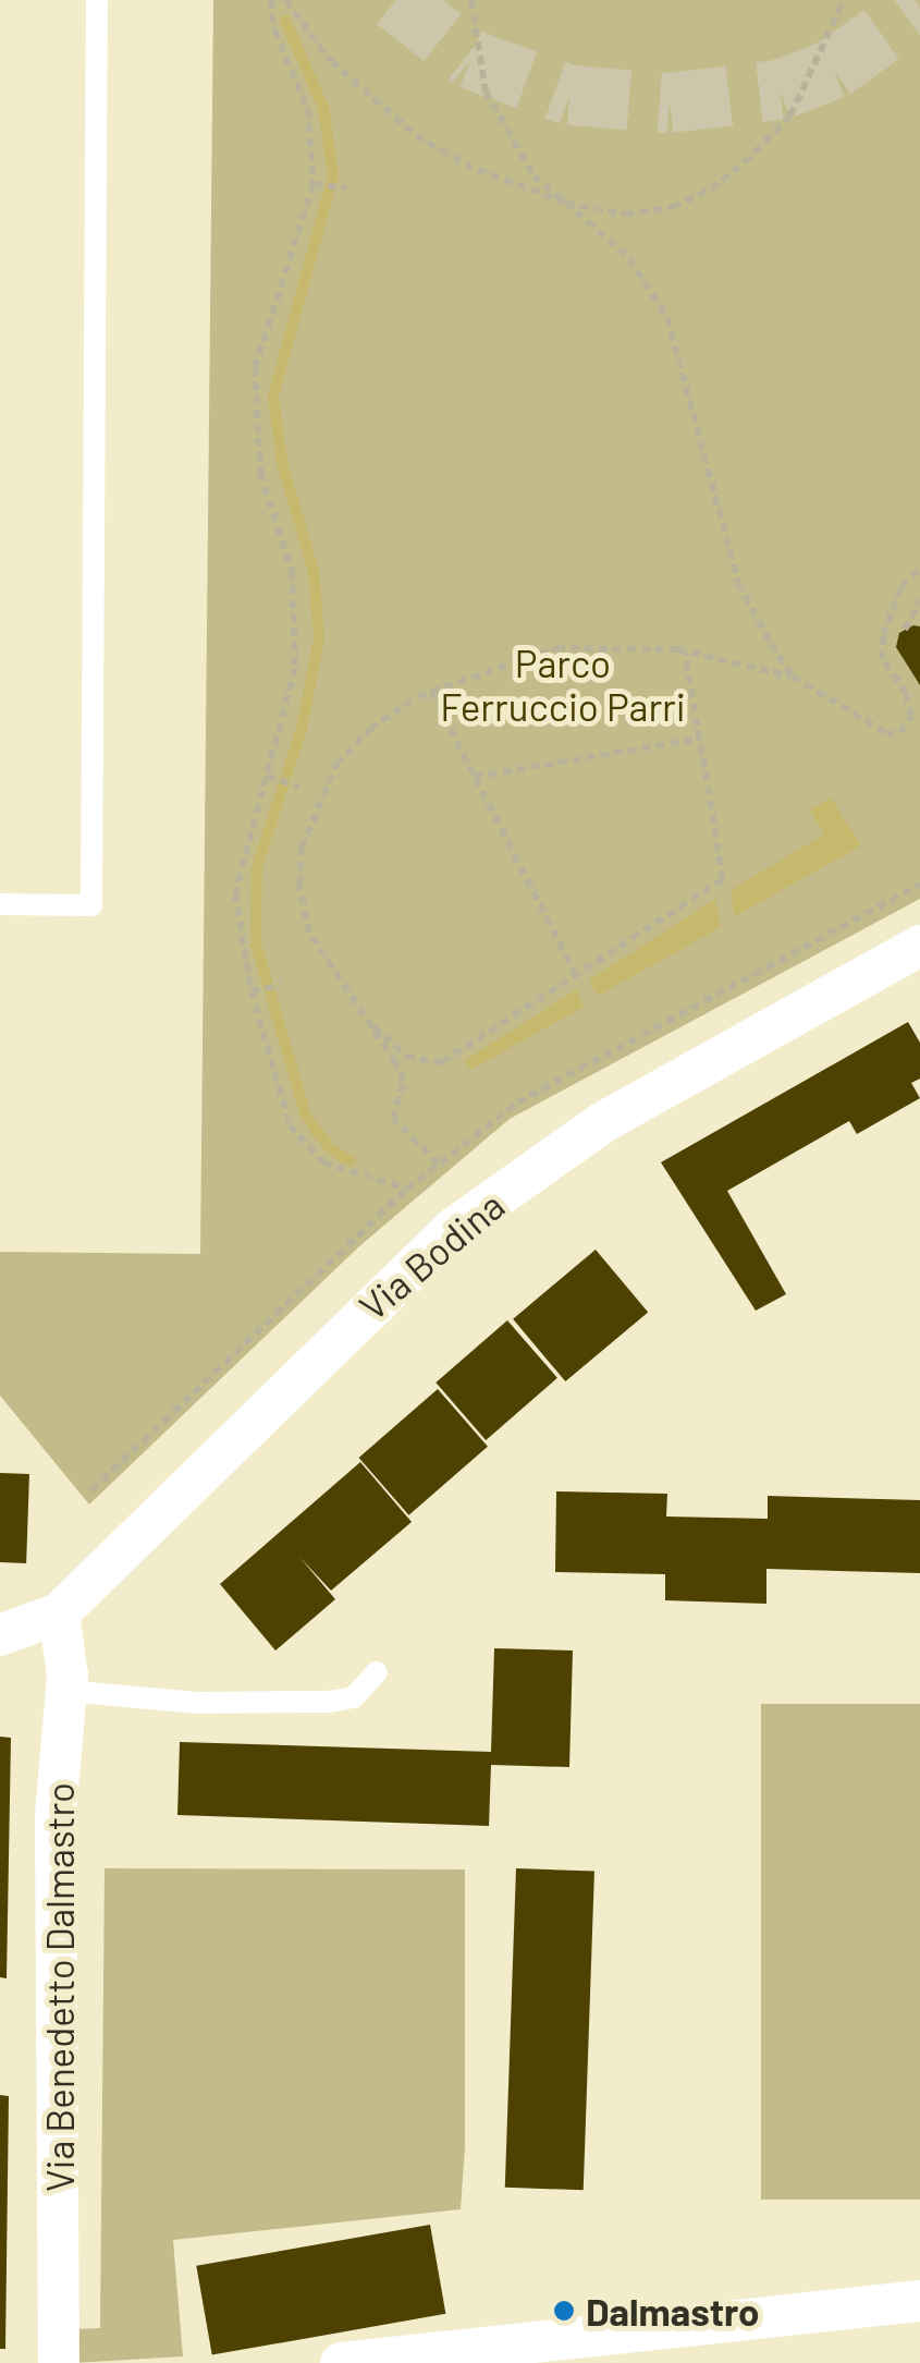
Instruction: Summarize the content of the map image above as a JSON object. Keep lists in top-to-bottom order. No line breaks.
{"streets":{"street":["Via Bodina","Via Benedetto Dalmastro"]},"crossings":[["Via Bodina","Via Benedetto Dalmastro"]],"parks":["Parco Ferruccio Parri"],"places":["Dalmastro"]}
